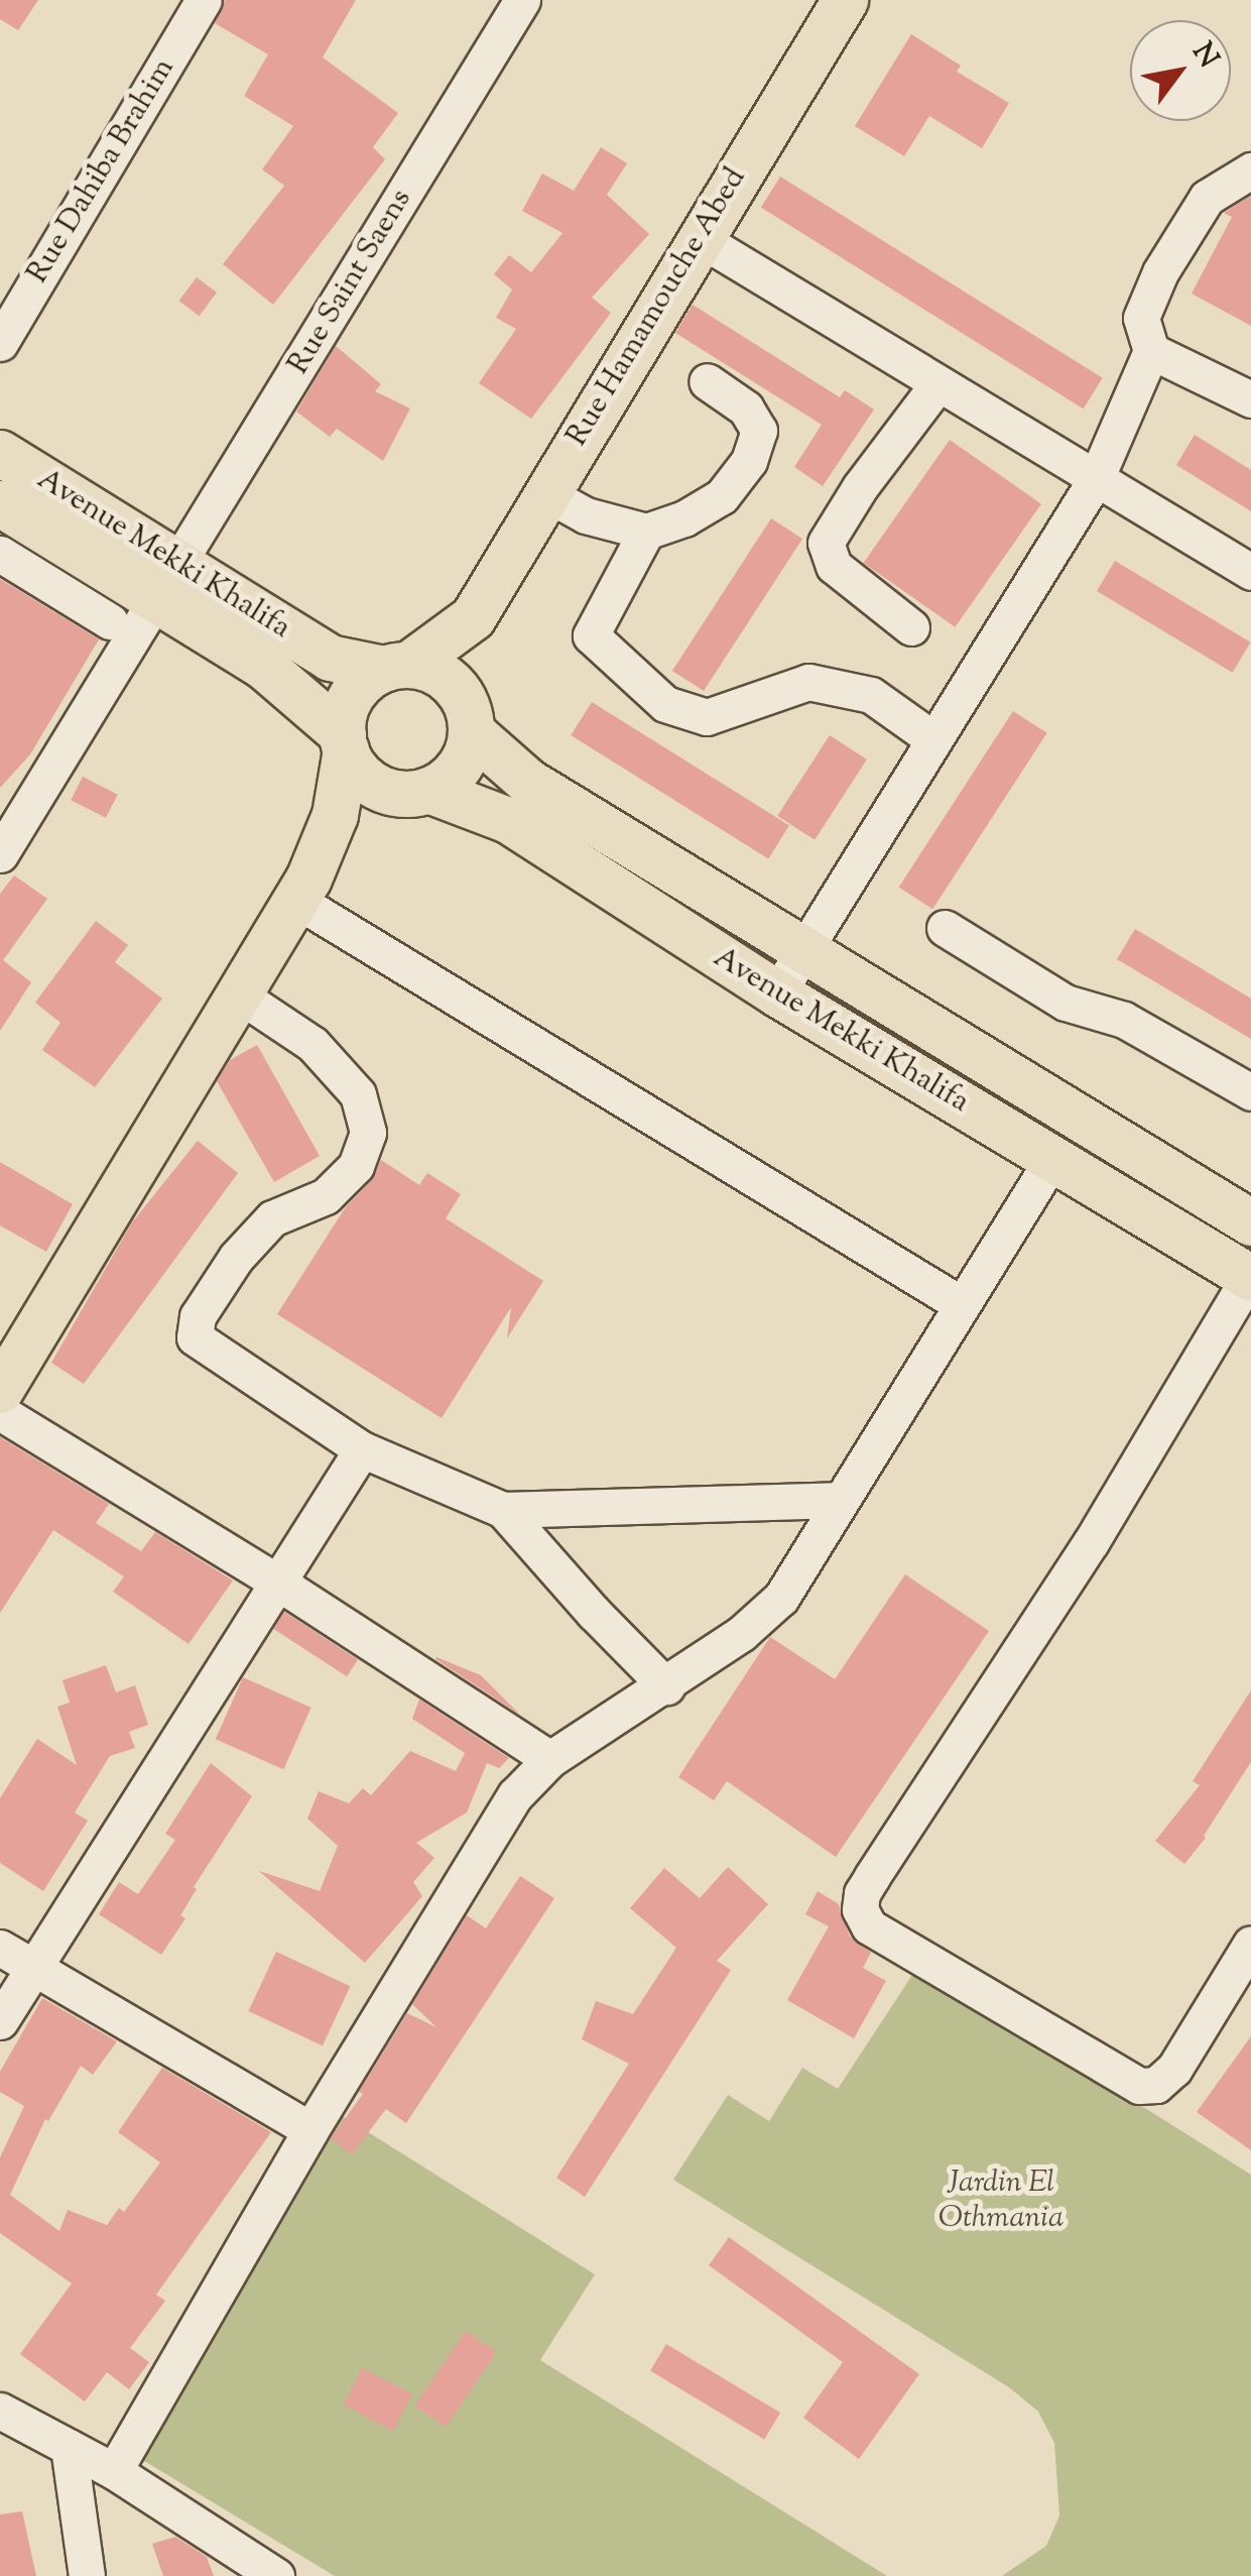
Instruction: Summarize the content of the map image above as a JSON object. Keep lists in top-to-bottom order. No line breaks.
{"streets":{"main road":["Rue Hamamouche Abed","Avenue Mekki Khalifa"],"street":["Rue Dahiba Brahim","Rue Saint Saens"]},"crossings":[["Rue Saint Saens","Avenue Mekki Khalifa"]],"parks":["Jardin El Othmania"],"north":"top right"}
